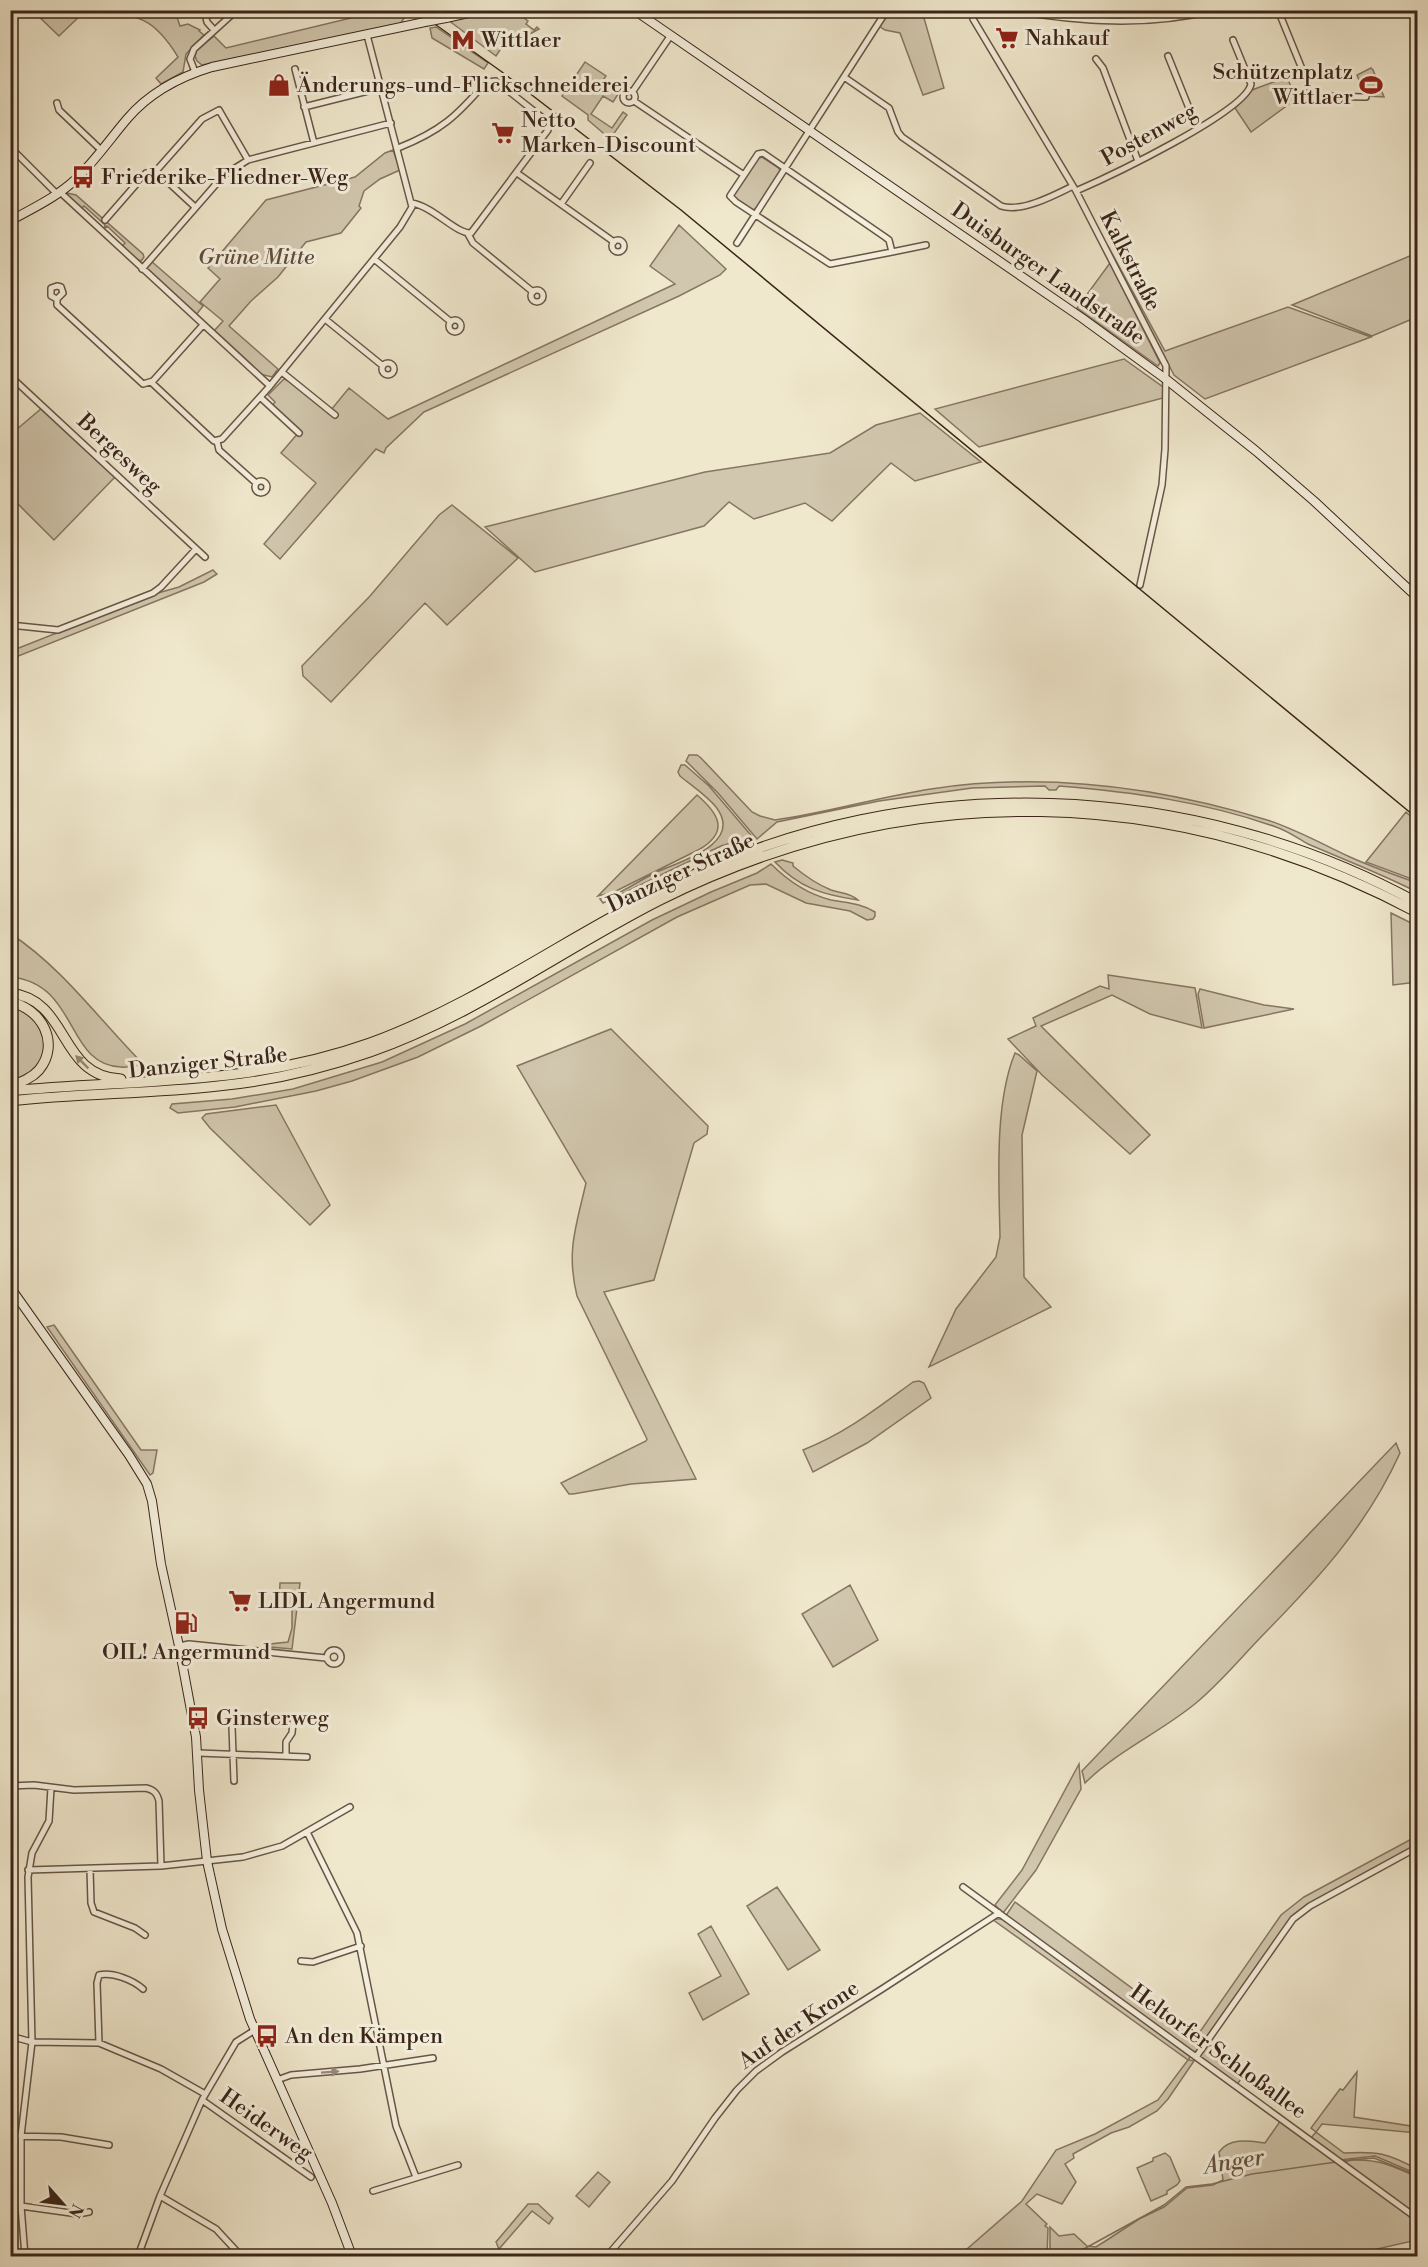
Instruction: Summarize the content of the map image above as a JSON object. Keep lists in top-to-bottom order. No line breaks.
{"streets":{"highway":["Danziger Straße"],"main road":["Duisburger Landstraße"],"street":["Postenweg","Kalkstraße","Bergesweg","Auf der Krone","Heltorfer Schloßallee","Heiderweg"]},"crossings":[["Postenweg","Kalkstraße"],["Kalkstraße","Duisburger Landstraße"],["Auf der Krone","Heltorfer Schloßallee"]],"water":["Anger"],"parks":["Grüne Mitte"],"places":{"supermarket":["Nahkauf","Netto Marken-Discount","LIDL Angermund"],"metro station":["Wittlaer"],"shop":["Änderungs-und-Flickschneiderei"],"sports":["Schützenplatz Wittlaer"],"bus stop":["Friederike-Fliedner-Weg","Ginsterweg","An den Kämpen"],"fuel station":["OIL! Angermund"]},"north":"bottom right"}
